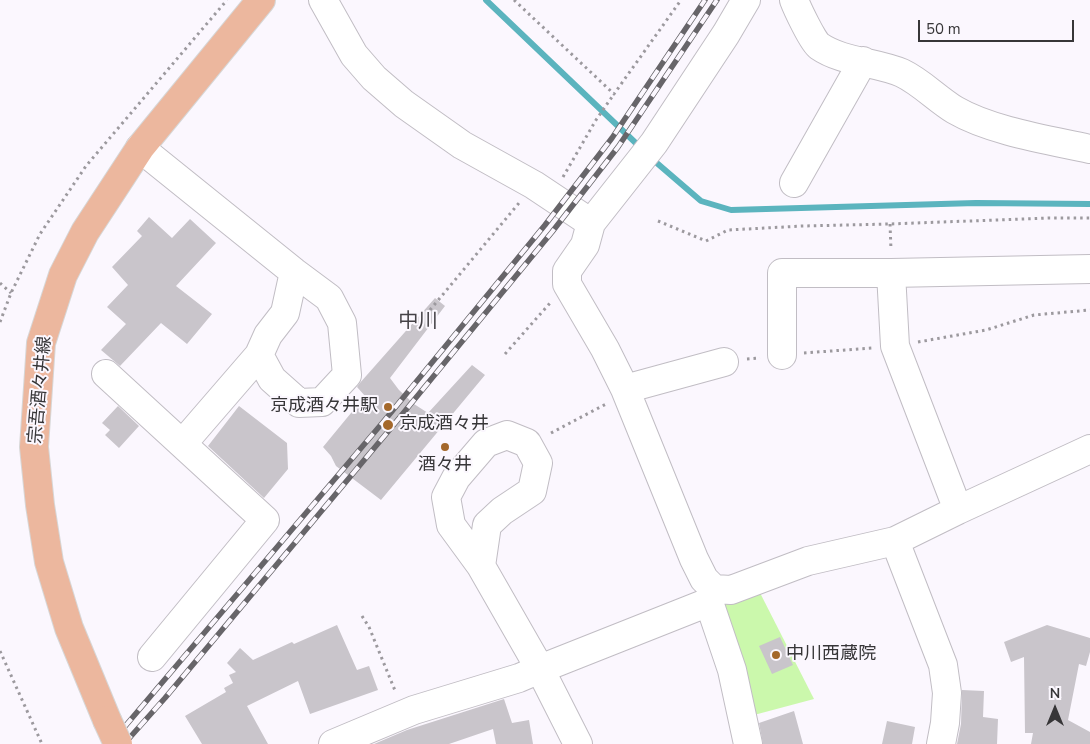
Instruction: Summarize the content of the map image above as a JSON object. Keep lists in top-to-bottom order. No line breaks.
{"streets":{"main road":["宗吾酒々井線"]},"districts":["中川"],"places":["京成酒々井駅","京成酒々井","酒々井","中川西蔵院"],"scale_bar":"50 m","north":"top"}
